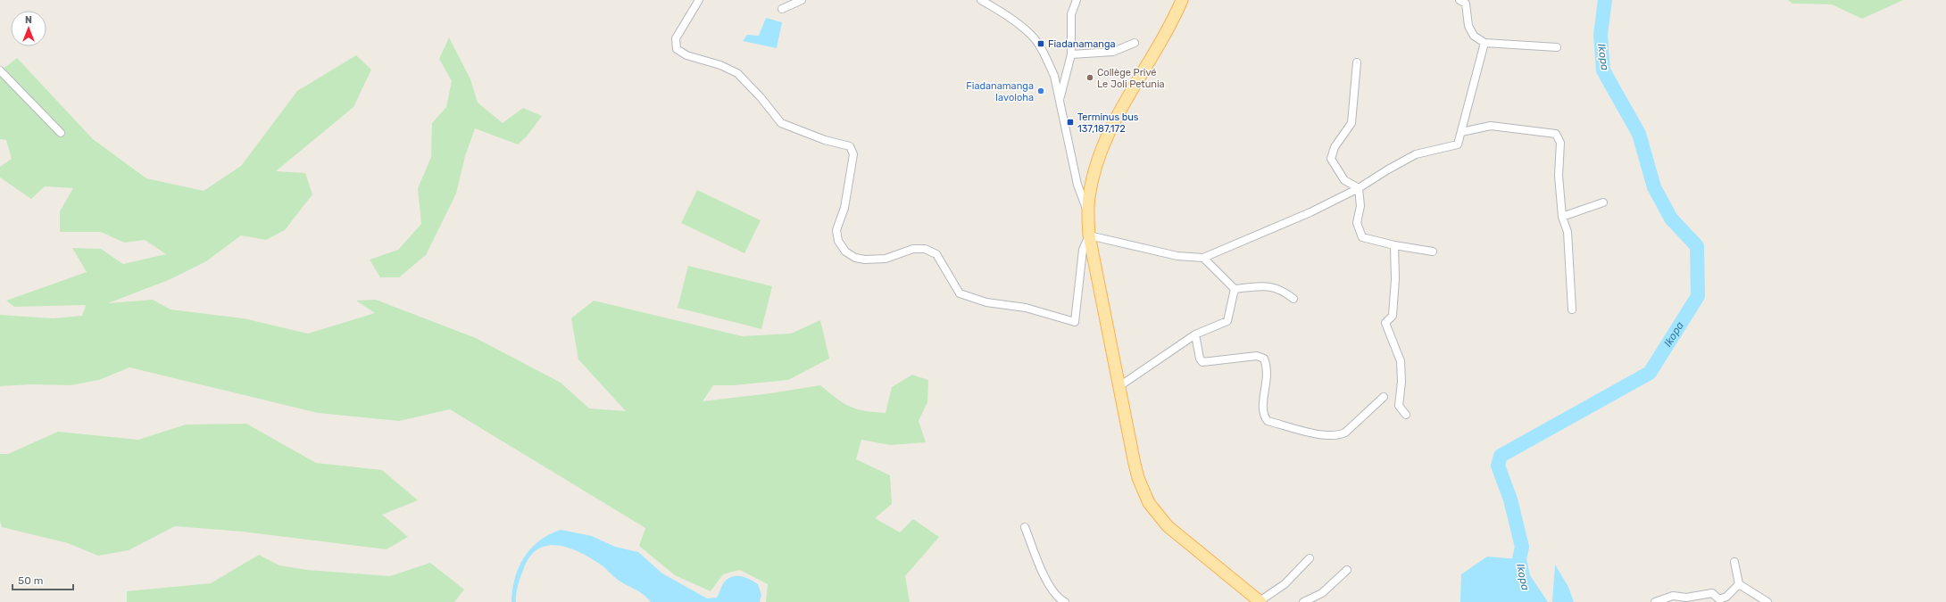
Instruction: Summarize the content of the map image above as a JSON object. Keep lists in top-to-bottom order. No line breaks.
{"water":["Ikopa"],"places":{"transit":["Fiadanamanga","Terminus bus 137,187,172"],"other":["Collège Privé Le Joli Petunia","Fiadanamanga Iavoloha"]},"scale_bar":"50 m","north":"top"}
